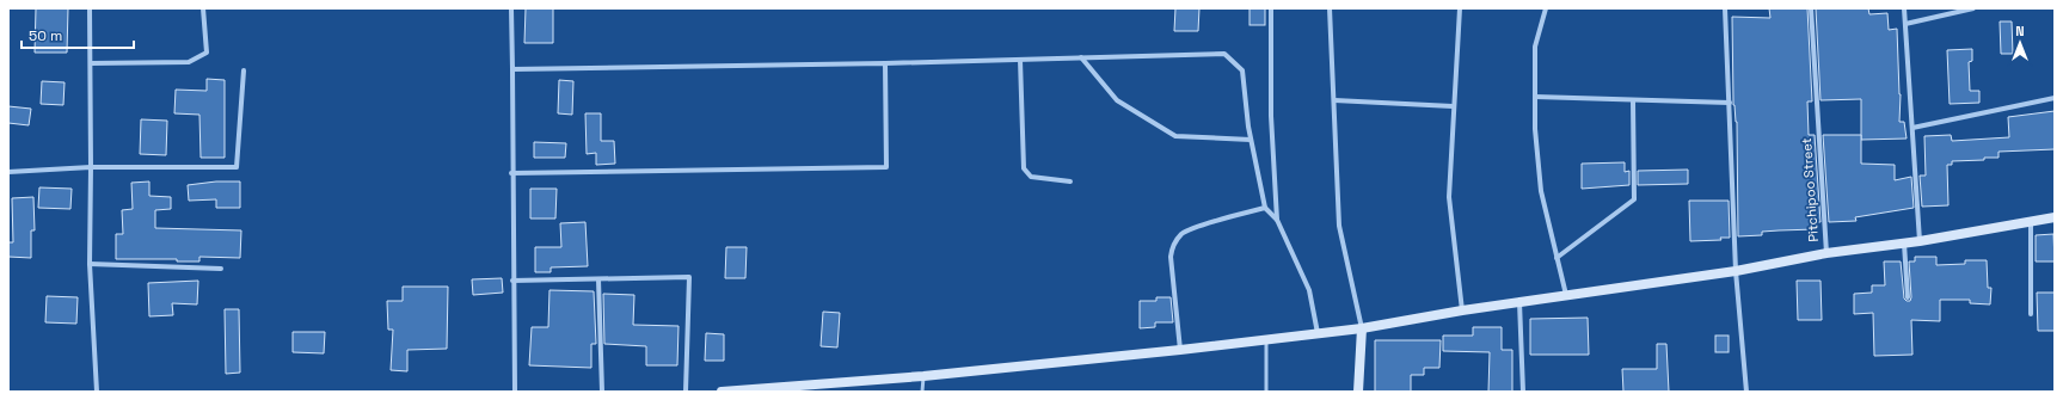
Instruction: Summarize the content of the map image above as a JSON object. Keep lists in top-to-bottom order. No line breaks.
{"streets":{"street":["Pitchipoo Street"]},"scale_bar":"50 m","north":"top"}
